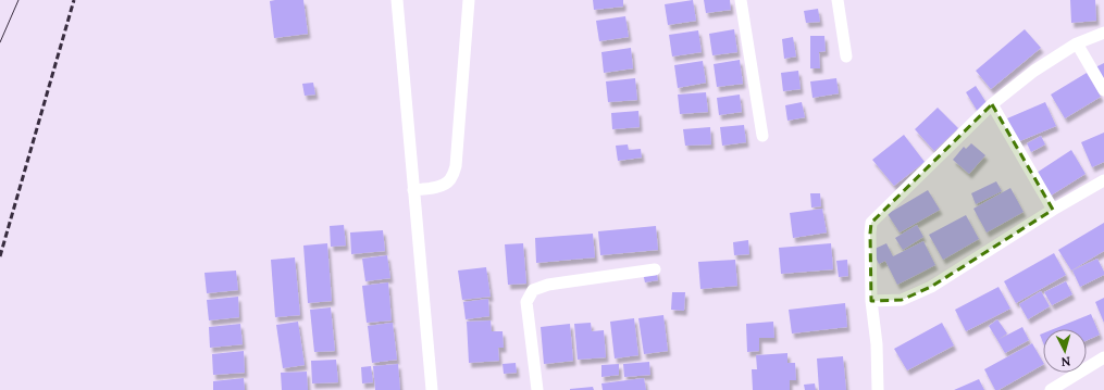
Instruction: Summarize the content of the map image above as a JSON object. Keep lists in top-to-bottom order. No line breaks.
{"north":"bottom"}
